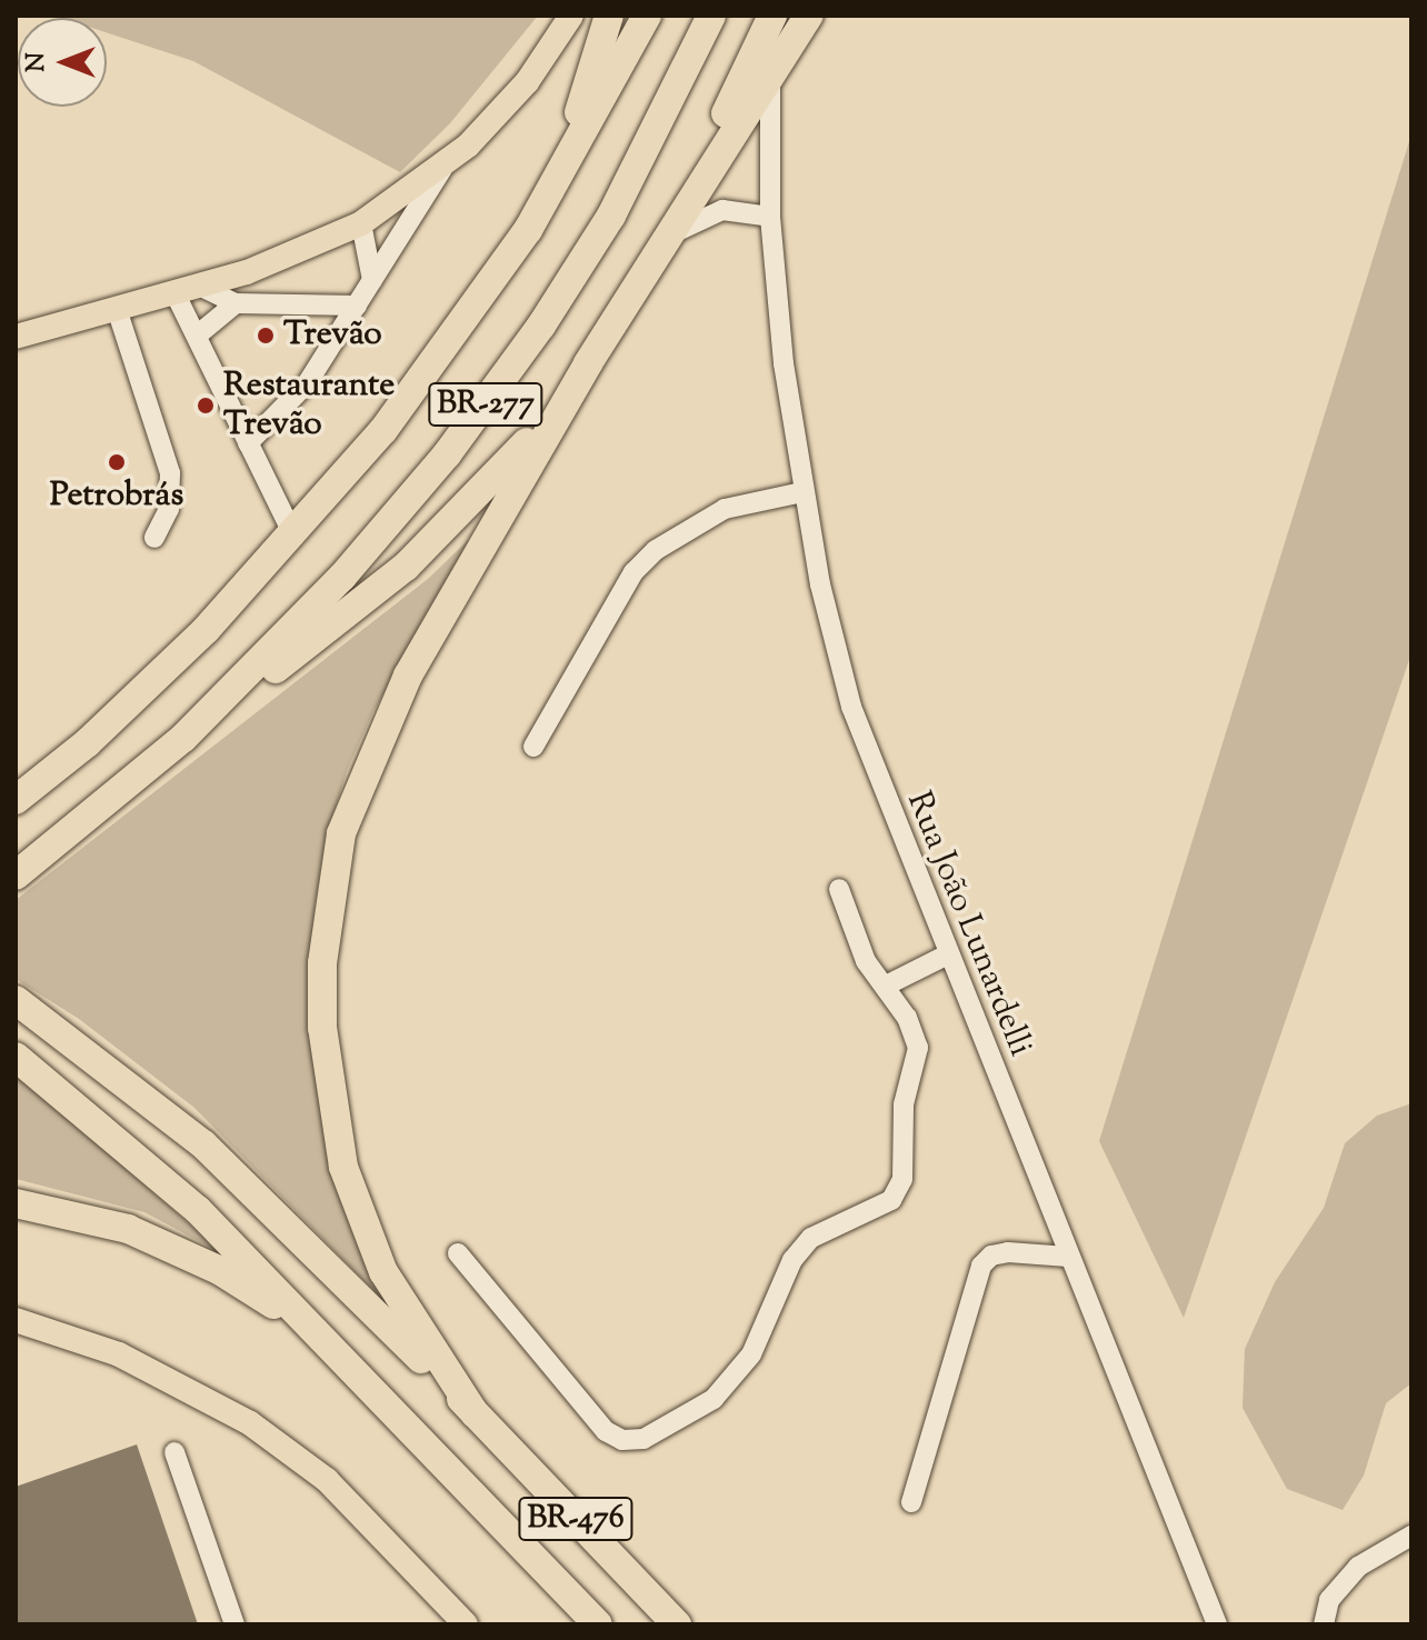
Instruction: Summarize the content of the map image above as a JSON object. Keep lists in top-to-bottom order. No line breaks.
{"streets":{"highway":["BR-277","BR-476"],"street":["Rua João Lunardelli"]},"places":["Trevão","Restaurante Trevão","Petrobrás"],"north":"left"}
